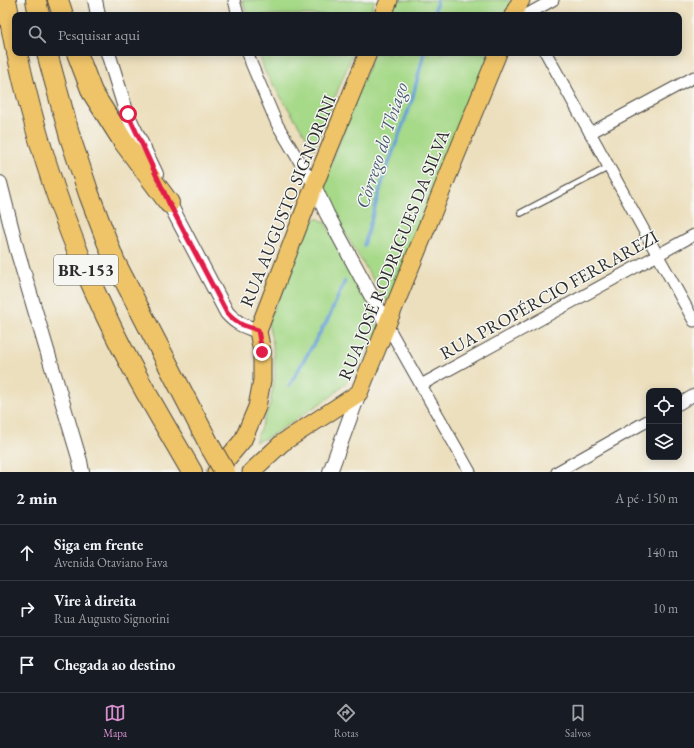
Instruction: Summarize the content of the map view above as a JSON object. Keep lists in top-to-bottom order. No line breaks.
{"streets":{"highway":["BR-153"],"main road":["RUA AUGUSTO SIGNORINI","RUA JOSÉ RODRIGUES DA SILVA"],"street":["RUA PROPÉRCIO FERRAREZI"]},"water":["Córrego do Thiago"],"page":{"search":"Pesquisar aqui","heading":["2 min","A pé · 150 m"],"list":[["Siga em frente","Avenida Otaviano Fava","140 m"],["Vire à direita","Rua Augusto Signorini","10 m"],"Chegada ao destino"],"nav":["Mapa","Rotas","Salvos"]}}
